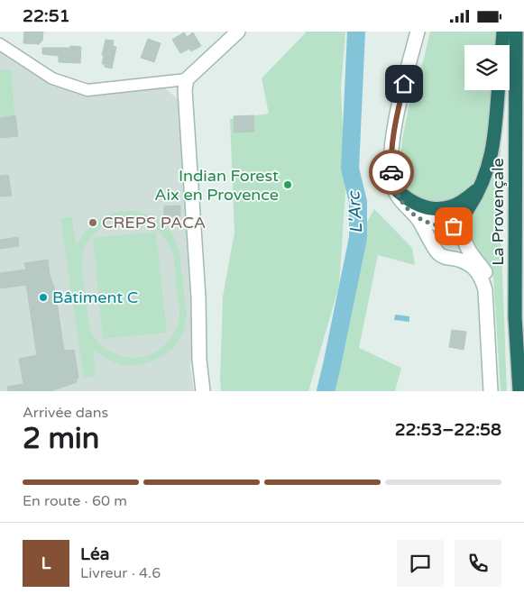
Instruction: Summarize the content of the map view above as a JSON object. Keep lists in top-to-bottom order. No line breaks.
{"streets":{"highway":["La Provençale"]},"water":["L'Arc"],"places":["Indian Forest Aix en Provence","CREPS PACA","Bâtiment C"],"page":{"status":"22:51","heading":["2 min","Arrivée dans","22:53–22:58"],"panel":["Léa","Livreur · 4.6"],"bar":"En route · 60 m","round":"L"}}
